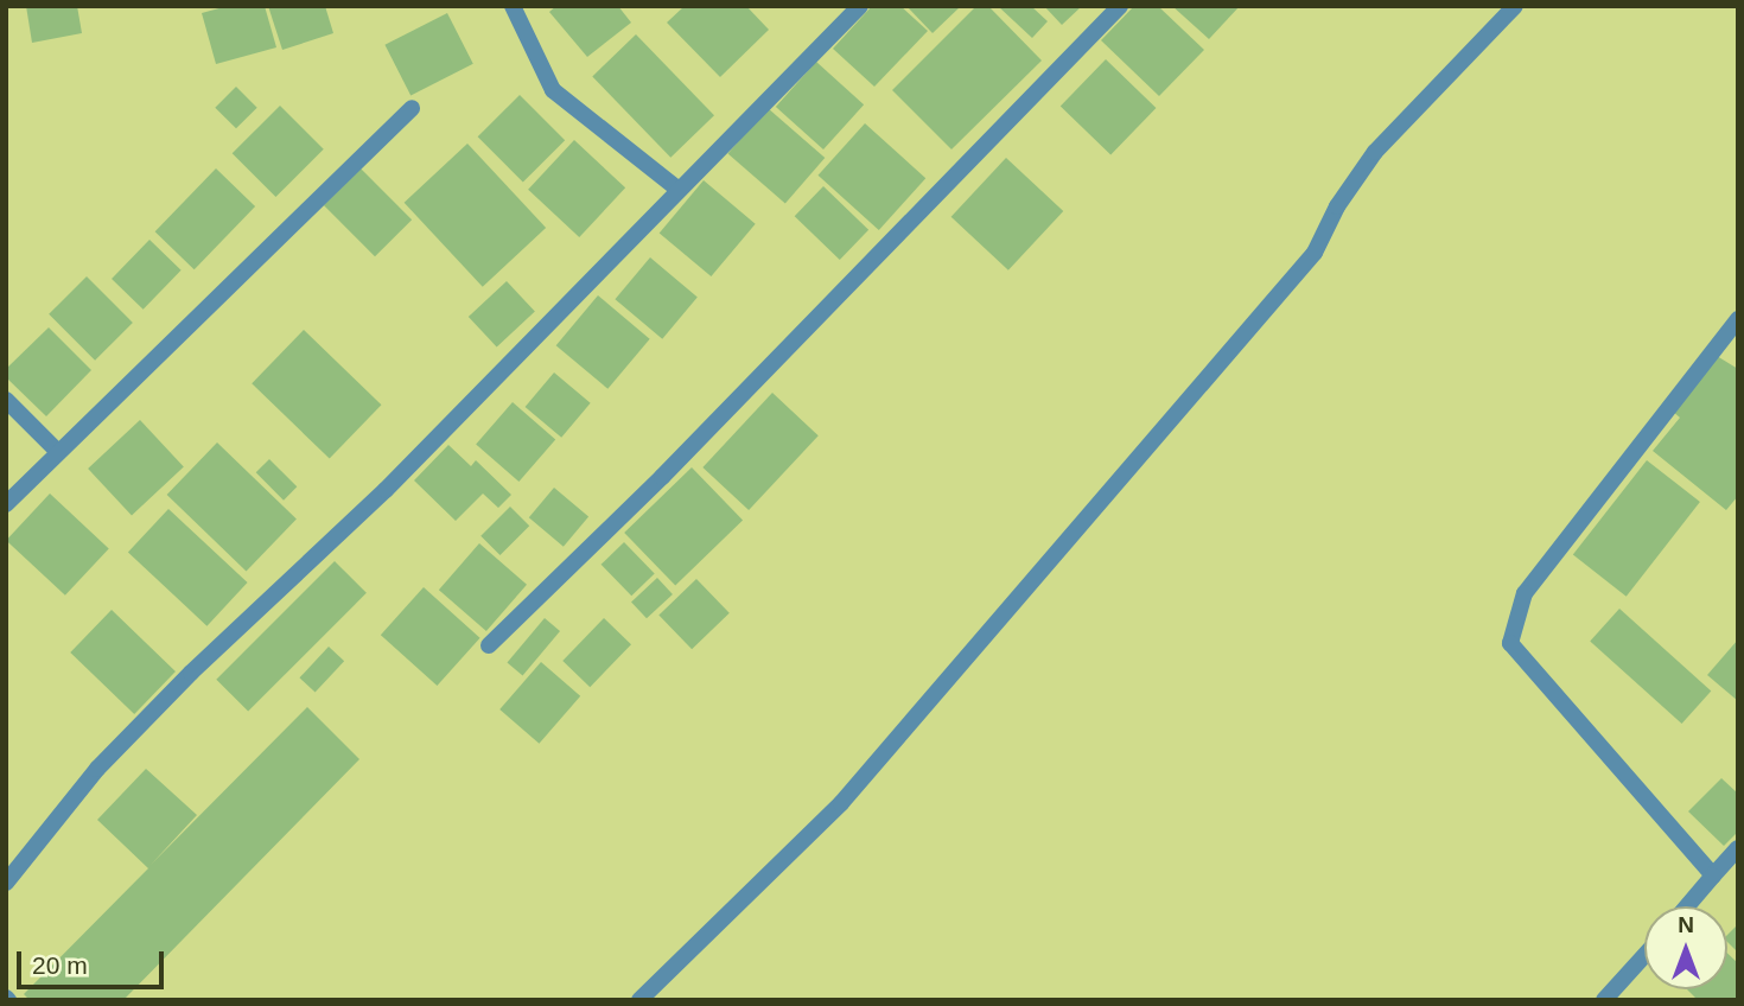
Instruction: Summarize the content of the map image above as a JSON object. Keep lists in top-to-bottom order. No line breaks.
{"scale_bar":"20 m","north":"top"}
